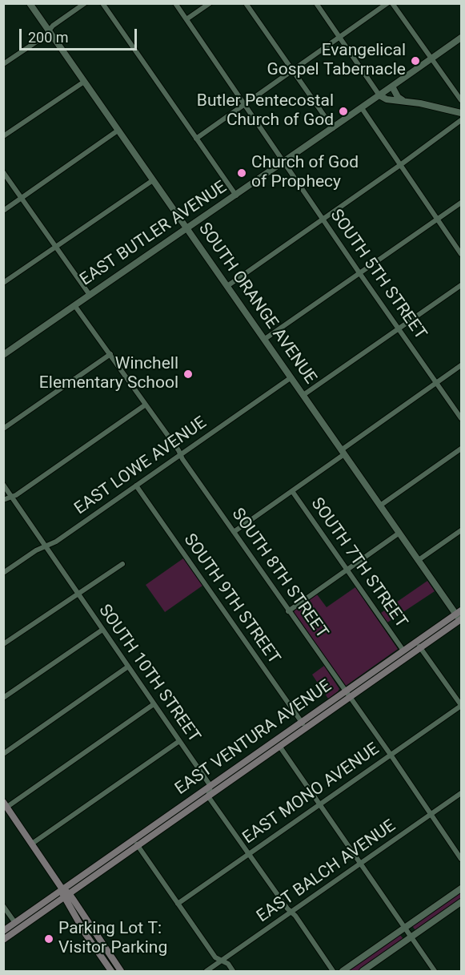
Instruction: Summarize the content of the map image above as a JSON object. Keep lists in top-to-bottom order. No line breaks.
{"streets":{"main road":["EAST VENTURA AVENUE"],"street":["EAST BUTLER AVENUE","SOUTH 5TH STREET","SOUTH ORANGE AVENUE","EAST LOWE AVENUE","SOUTH 7TH STREET","SOUTH 8TH STREET","SOUTH 9TH STREET","SOUTH 10TH STREET","EAST MONO AVENUE","EAST BALCH AVENUE"]},"crossings":[["EAST BUTLER AVENUE","SOUTH 5TH STREET"],["EAST BUTLER AVENUE","SOUTH ORANGE AVENUE"],["EAST BUTLER AVENUE","SOUTH 8TH STREET"],["SOUTH ORANGE AVENUE","EAST LOWE AVENUE"],["SOUTH ORANGE AVENUE","EAST VENTURA AVENUE"],["EAST LOWE AVENUE","SOUTH 8TH STREET"],["EAST LOWE AVENUE","SOUTH 9TH STREET"],["EAST LOWE AVENUE","SOUTH 10TH STREET"],["SOUTH 7TH STREET","EAST VENTURA AVENUE"],["SOUTH 8TH STREET","EAST VENTURA AVENUE"],["SOUTH 8TH STREET","EAST MONO AVENUE"],["SOUTH 8TH STREET","EAST BALCH AVENUE"],["SOUTH 9TH STREET","EAST VENTURA AVENUE"],["SOUTH 10TH STREET","EAST VENTURA AVENUE"]],"places":["Evangelical Gospel Tabernacle","Butler Pentecostal Church of God","Church of God of Prophecy","Winchell Elementary School","Parking Lot T: Visitor Parking"],"scale_bar":"200 m"}
